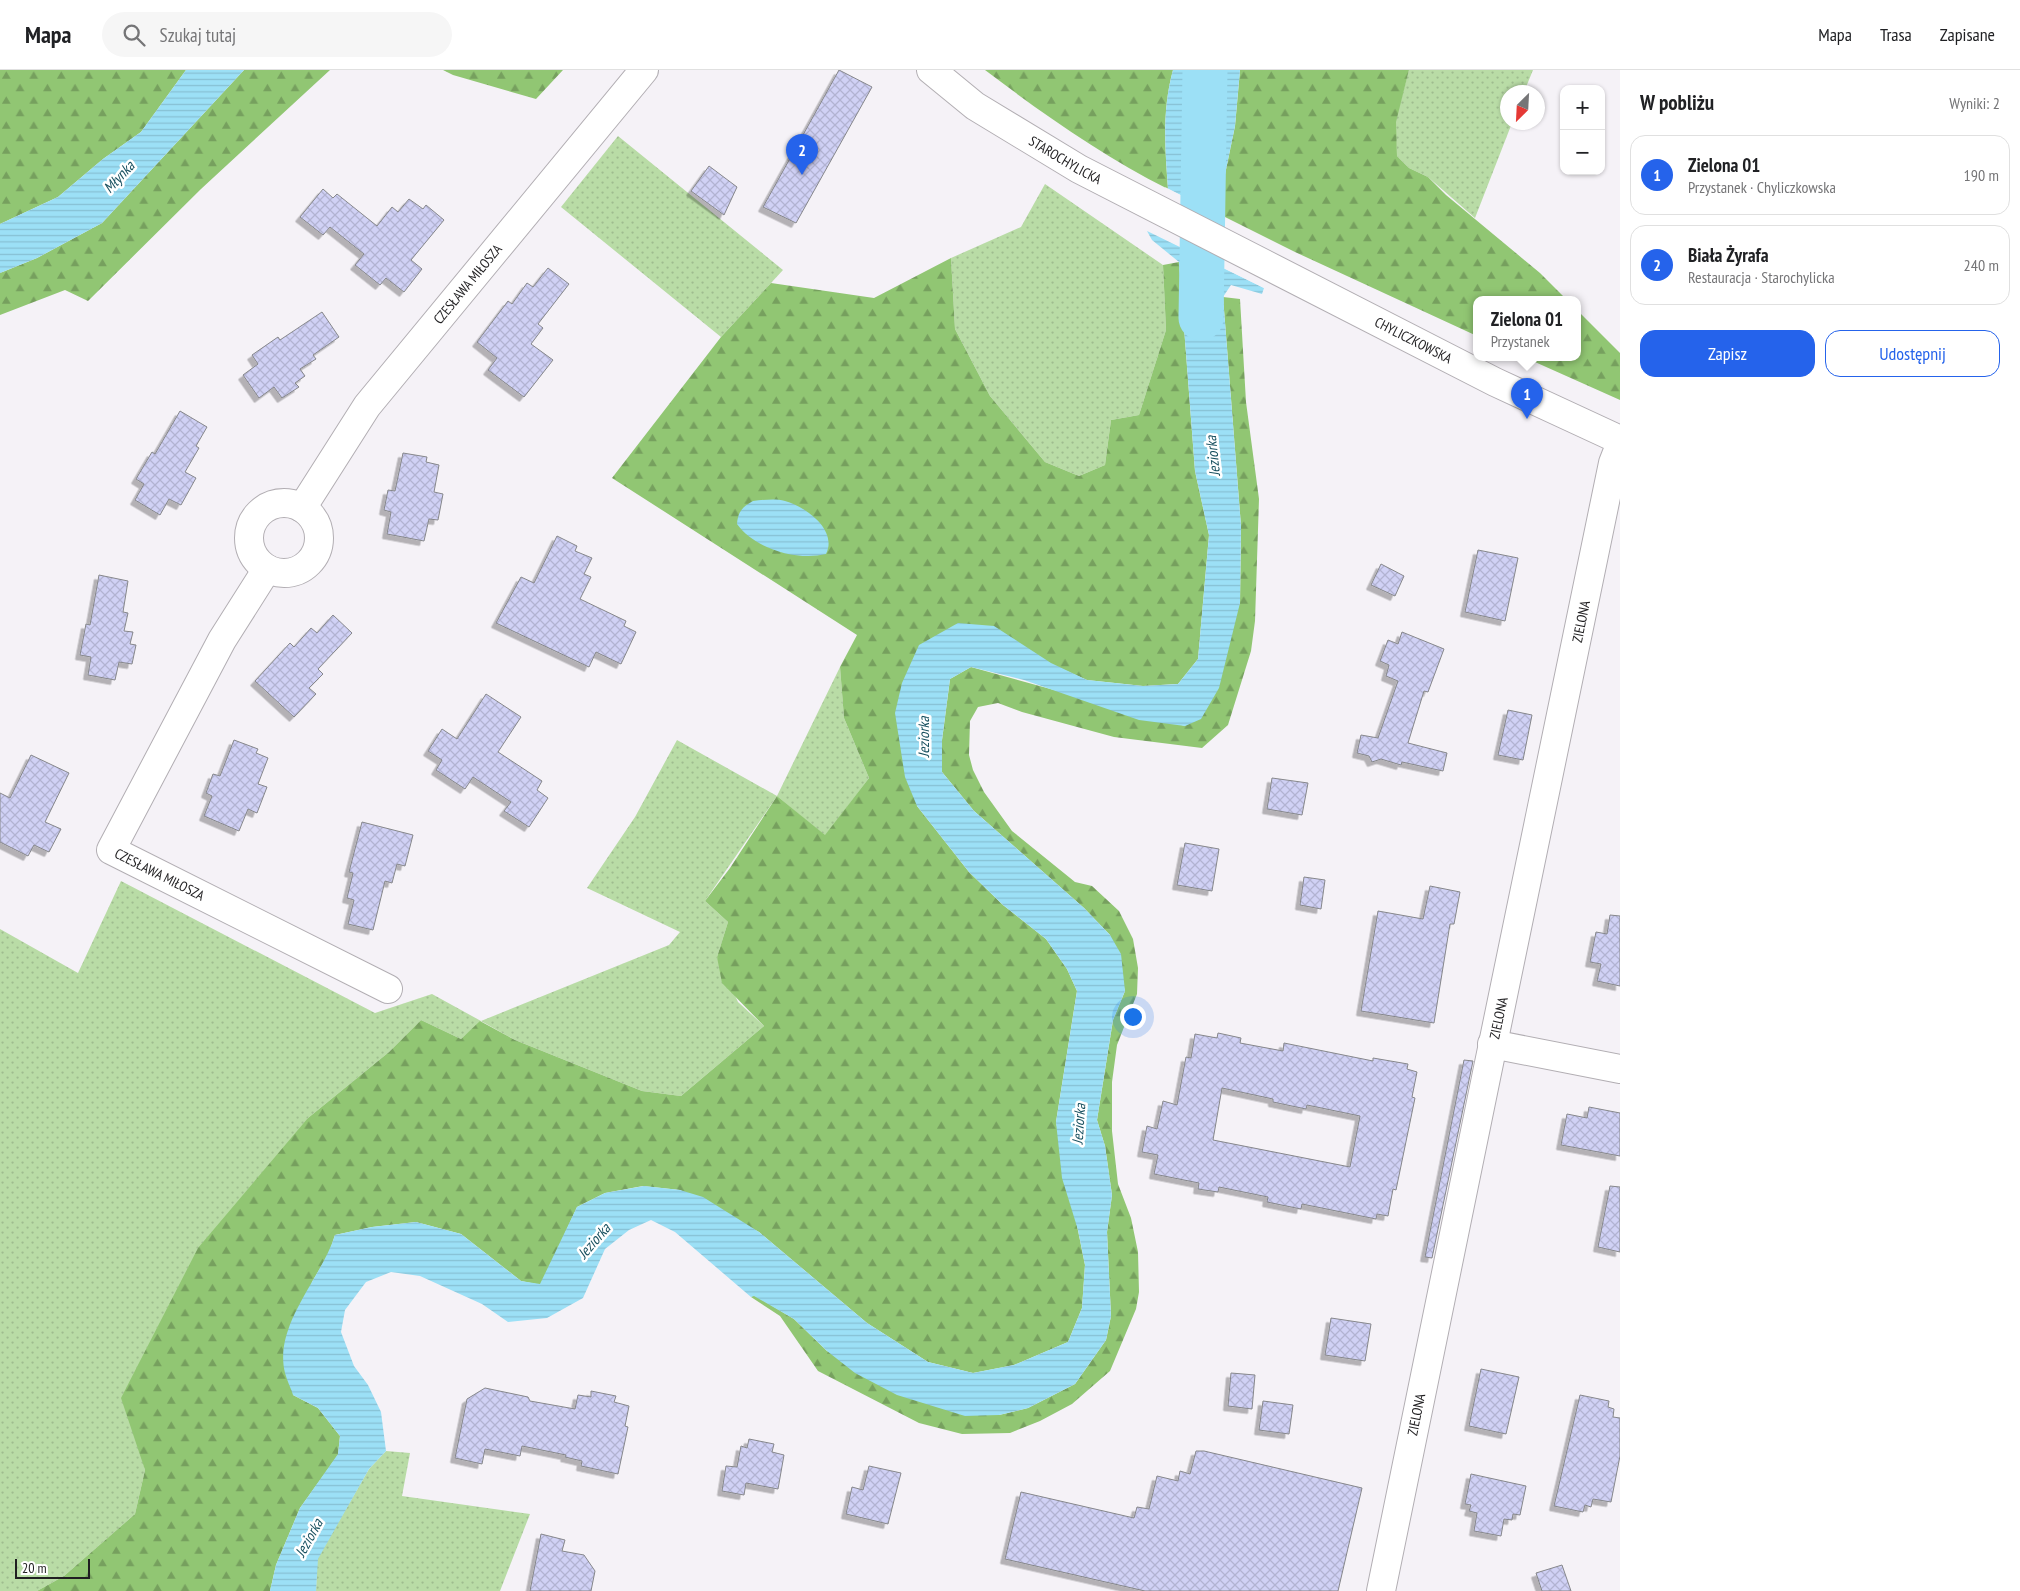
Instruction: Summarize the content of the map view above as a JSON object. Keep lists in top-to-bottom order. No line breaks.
{"streets":{"street":["STAROCHYLICKA","CZESŁAWA MIŁOSZA","CHYLICZKOWSKA","ZIELONA"]},"crossings":[["STAROCHYLICKA","CHYLICZKOWSKA"]],"water":["Młynka","Jeziorka"],"scale_bar":"20 m","north":"bottom left","page":{"header":"Mapa","search":"Szukaj tutaj","nav":["Mapa","Trasa","Zapisane"],"heading":["W pobliżu","Wyniki: 2"],"map_buttons":["+","−"],"pins":["2","1"],"list":[{"mark":"1","name":"Zielona 01","note":"Przystanek · Chyliczkowska","value":"190 m"},{"mark":"2","name":"Biała Żyrafa","note":"Restauracja · Starochylicka","value":"240 m"}],"popup":["Zielona 01","Przystanek"],"buttons":["Zapisz","Udostępnij"],"scale":"20 m"}}
